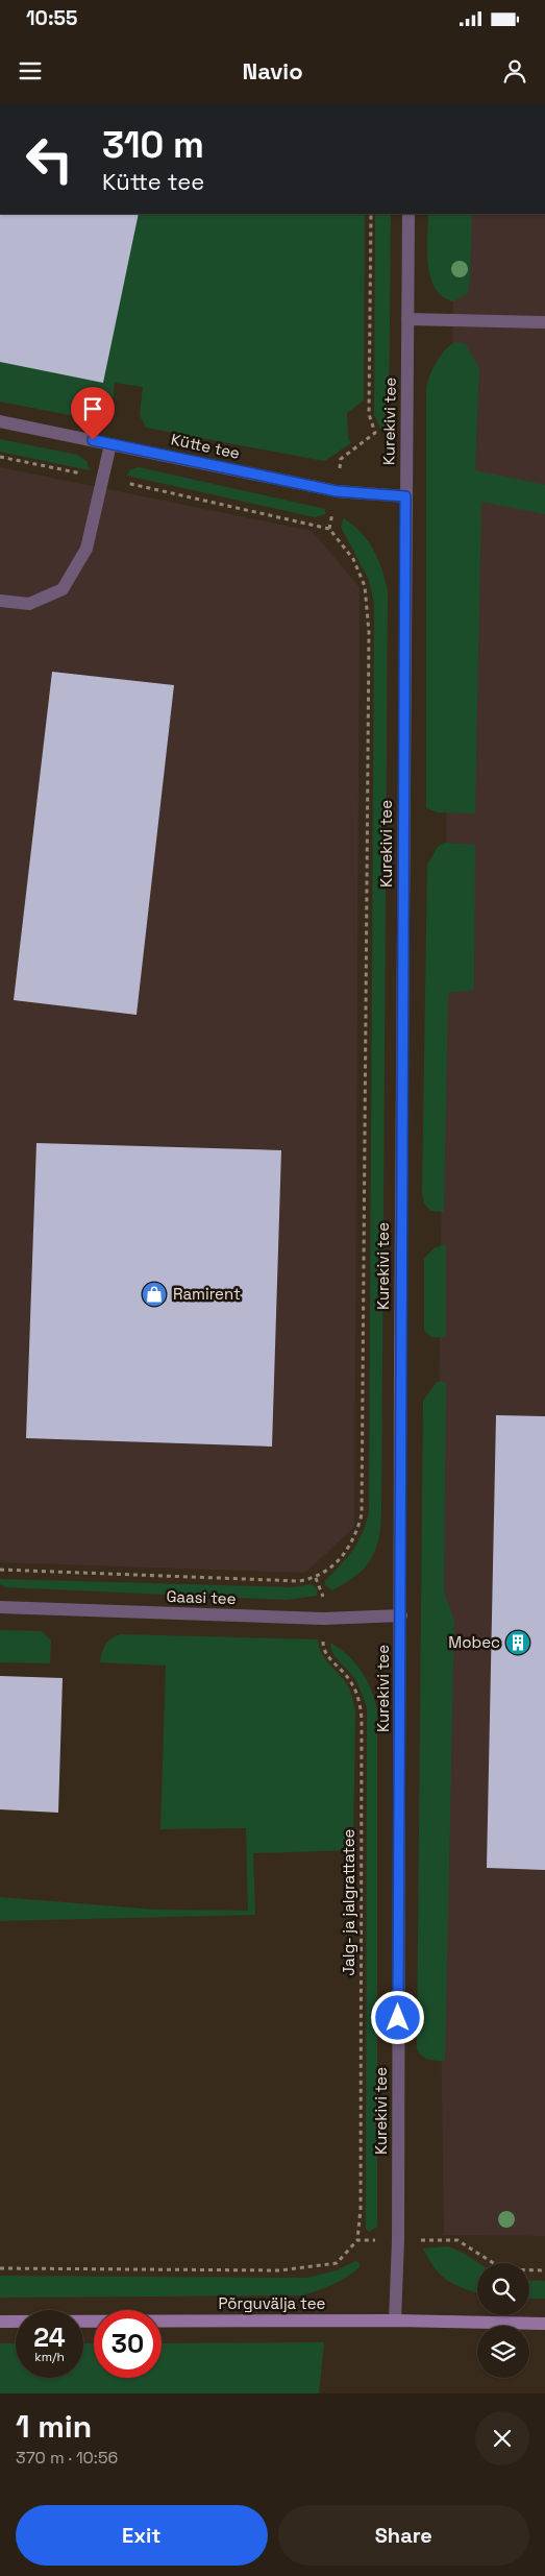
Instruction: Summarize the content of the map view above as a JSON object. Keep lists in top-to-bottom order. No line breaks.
{"streets":{"street":["Kurekivi tee","Kütte tee","Gaasi tee","Põrguvälja tee"],"path":["Jalg- ja jalgrattatee"]},"crossings":[["Kurekivi tee","Kütte tee"],["Kurekivi tee","Gaasi tee"],["Kurekivi tee","Põrguvälja tee"],["Gaasi tee","Jalg- ja jalgrattatee"]],"places":{"shop":["Ramirent"],"building":["Mobec"]},"page":{"status":"10:55","header":"Navio","turn":["310 m","Kütte tee"],"speed":"24 km/h","limit":"30","heading":["1 min","370 m · 10:56"],"buttons":["Exit","Share"]}}
